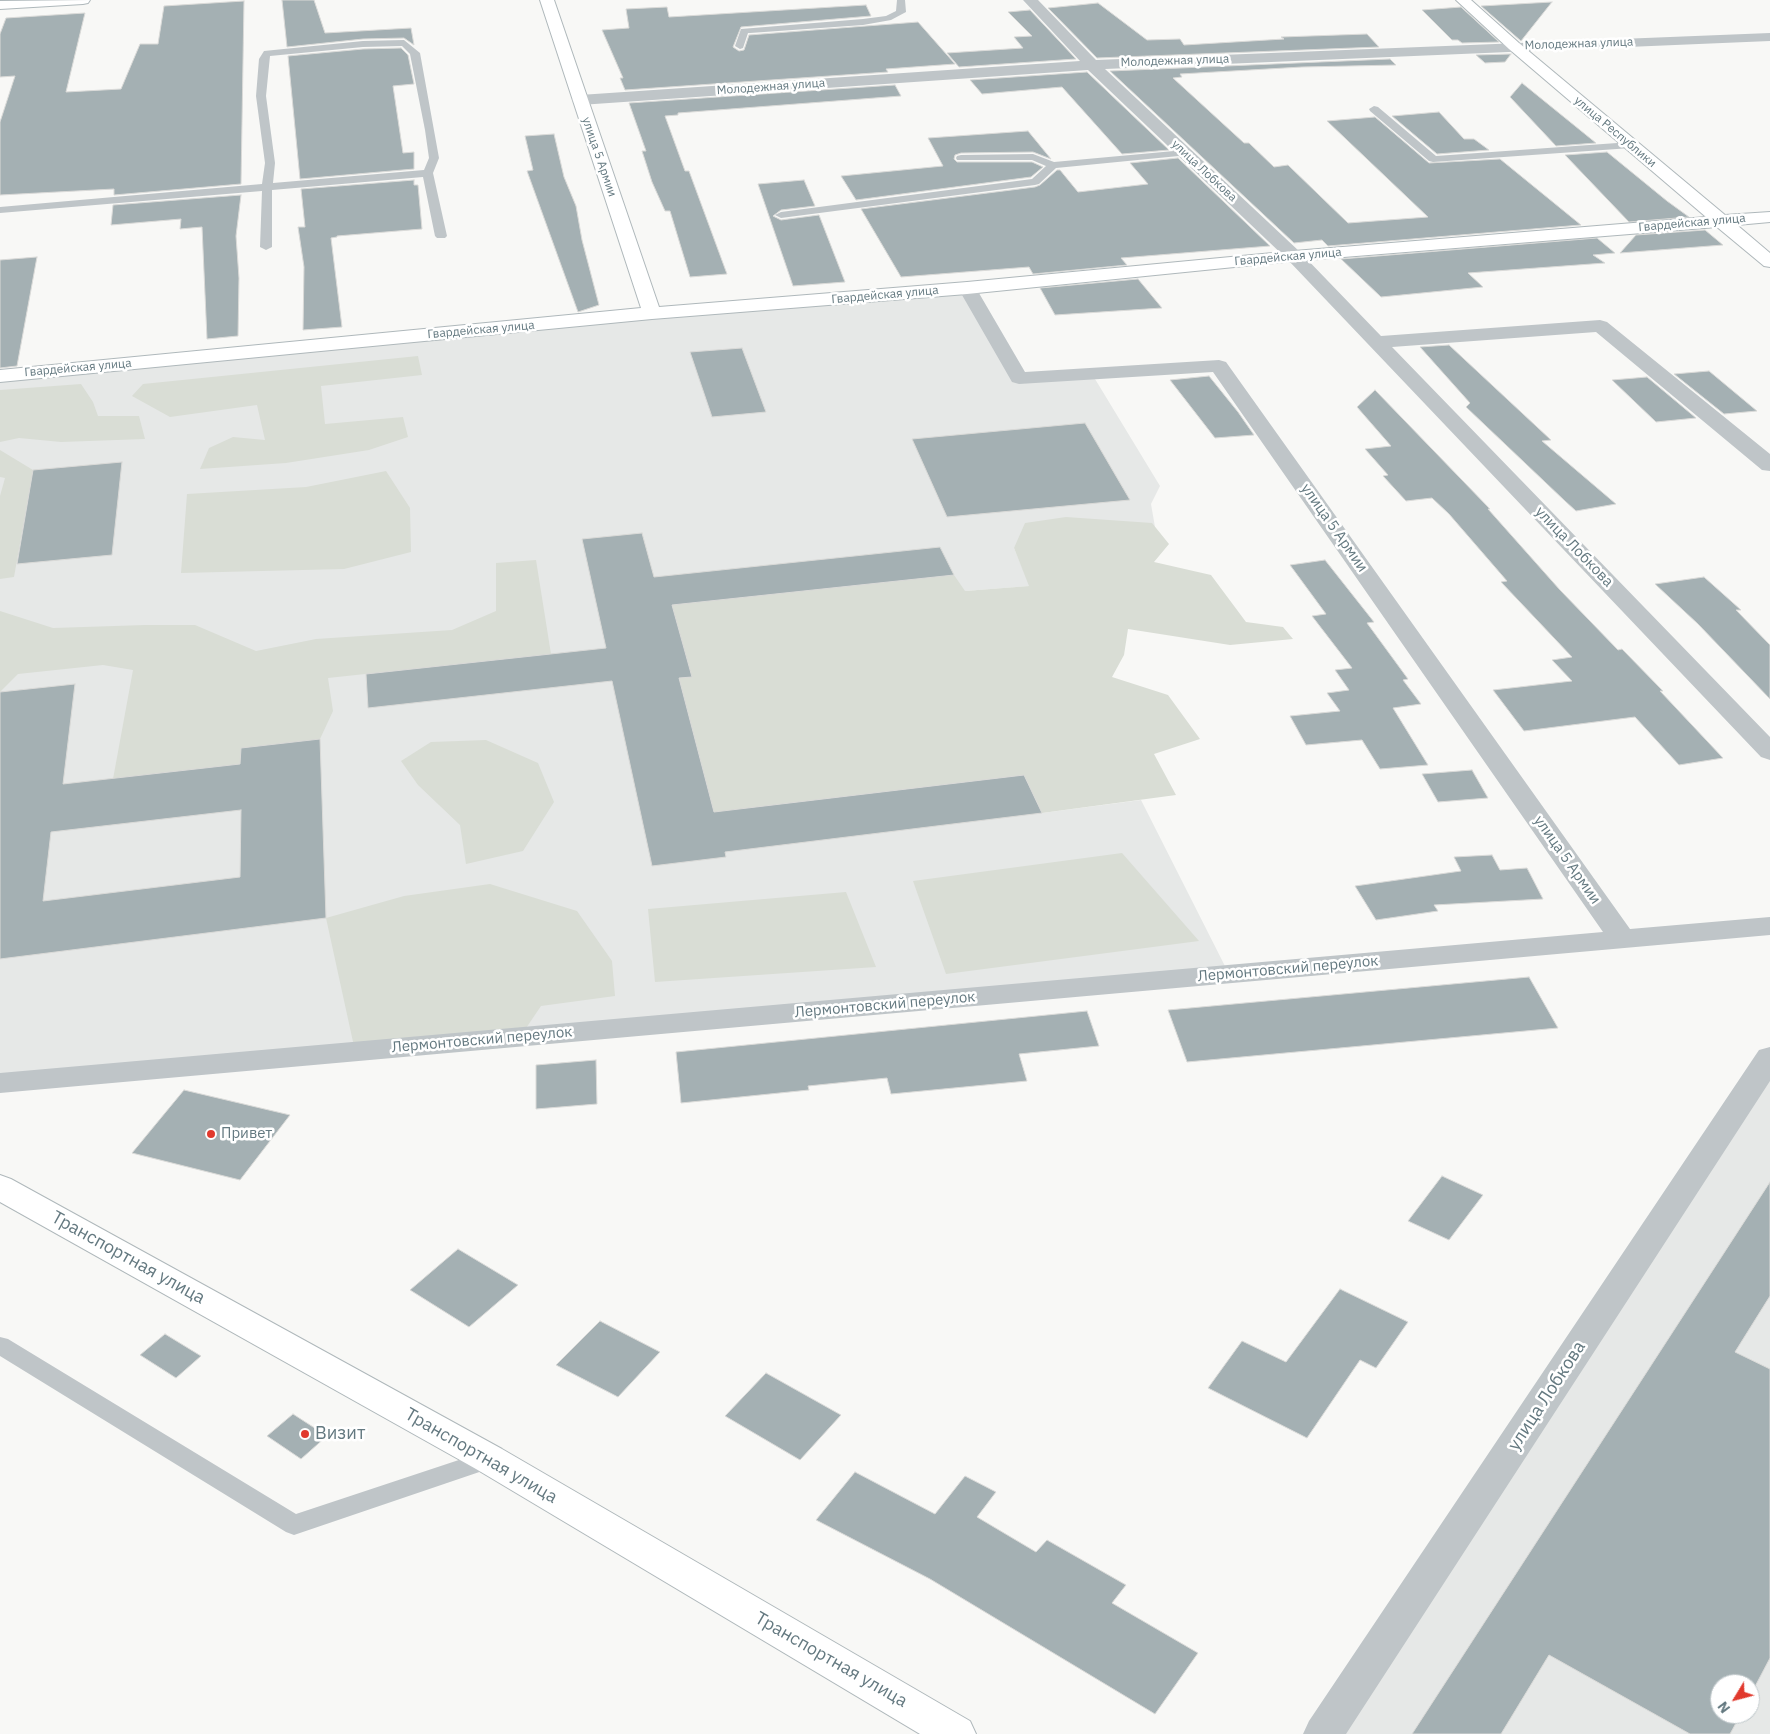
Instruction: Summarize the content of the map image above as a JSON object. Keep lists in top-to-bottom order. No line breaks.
{"streets":{"main road":["улица Республики","улица 5 Армии","Гвардейская улица","Транспортная улица"],"street":["Молодежная улица","улица Лобкова","Лермонтовский переулок"]},"crossings":[["Молодежная улица","улица Республики"],["Молодежная улица","улица 5 Армии"],["Молодежная улица","улица Лобкова"],["улица Республики","Гвардейская улица"],["улица 5 Армии","Гвардейская улица"],["улица 5 Армии","Лермонтовский переулок"],["улица Лобкова","Гвардейская улица"]],"places":["Привет","Визит"],"north":"bottom left"}
